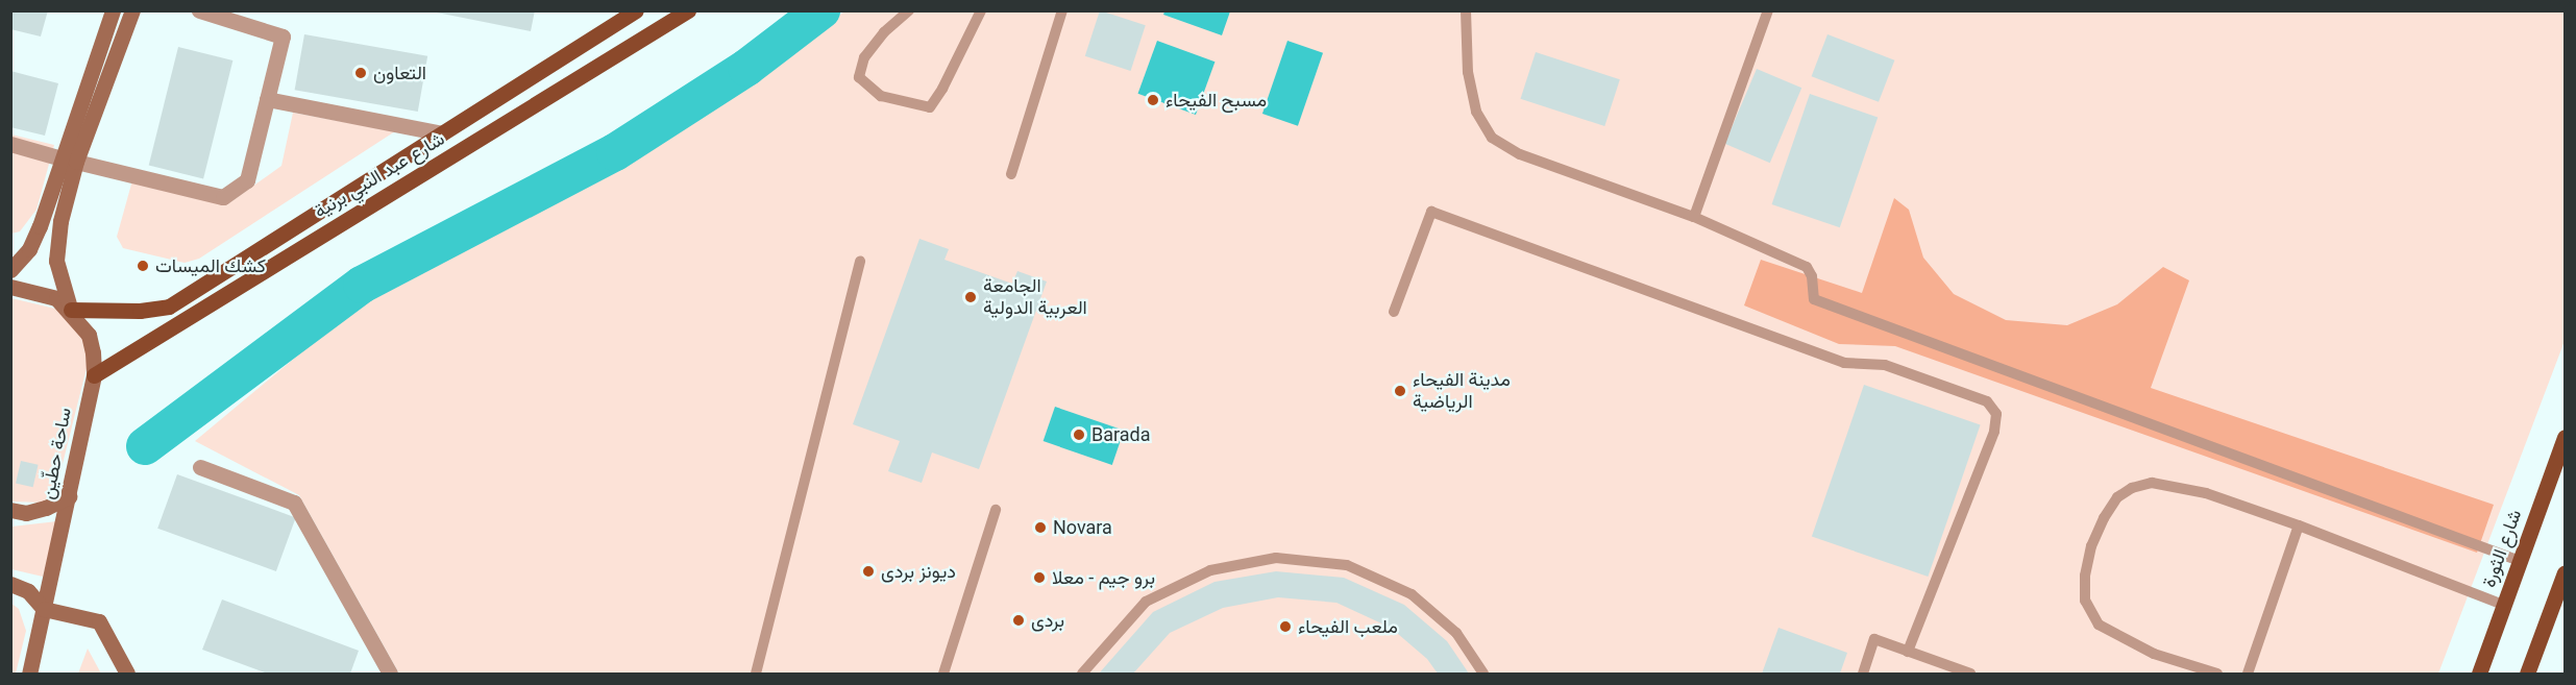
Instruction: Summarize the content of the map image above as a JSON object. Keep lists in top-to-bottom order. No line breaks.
{"streets":{"main road":["شارع عبد النبي برنية","ساحة حطّين","شارع الثورة"]},"crossings":[["شارع عبد النبي برنية","ساحة حطّين"]],"places":["التعاون","مسبح الفيحاء","كشك الميسات","الجامعة العربية الدولية","مدينة الفيحاء الرياضية","Barada","Novara","ديونز بردى","برو جيم - معلا","بردى","ملعب الفيحاء"]}
